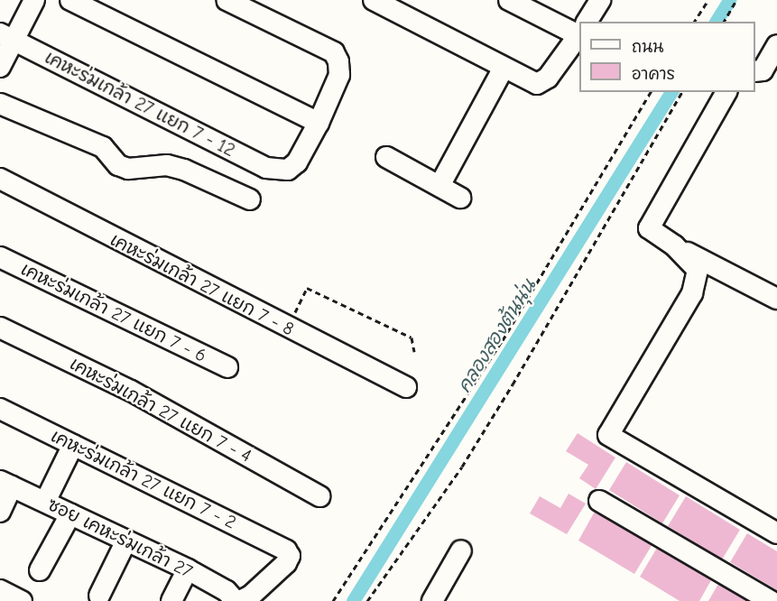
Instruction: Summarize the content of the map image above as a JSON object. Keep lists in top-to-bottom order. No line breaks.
{"streets":{"street":["เคหะร่มเกล้า 27 แยก 7 - 12","เคหะร่มเกล้า 27 แยก 7 - 8","เคหะร่มเกล้า 27 แยก 7 - 6","เคหะร่มเกล้า 27 แยก 7 - 4","เคหะร่มเกล้า 27 แยก 7 - 2","ซอย เคหะร่มเกล้า 27"]},"water":["คลองสองต้นนุ่น"],"legend":["ถนน","อาคาร"]}
